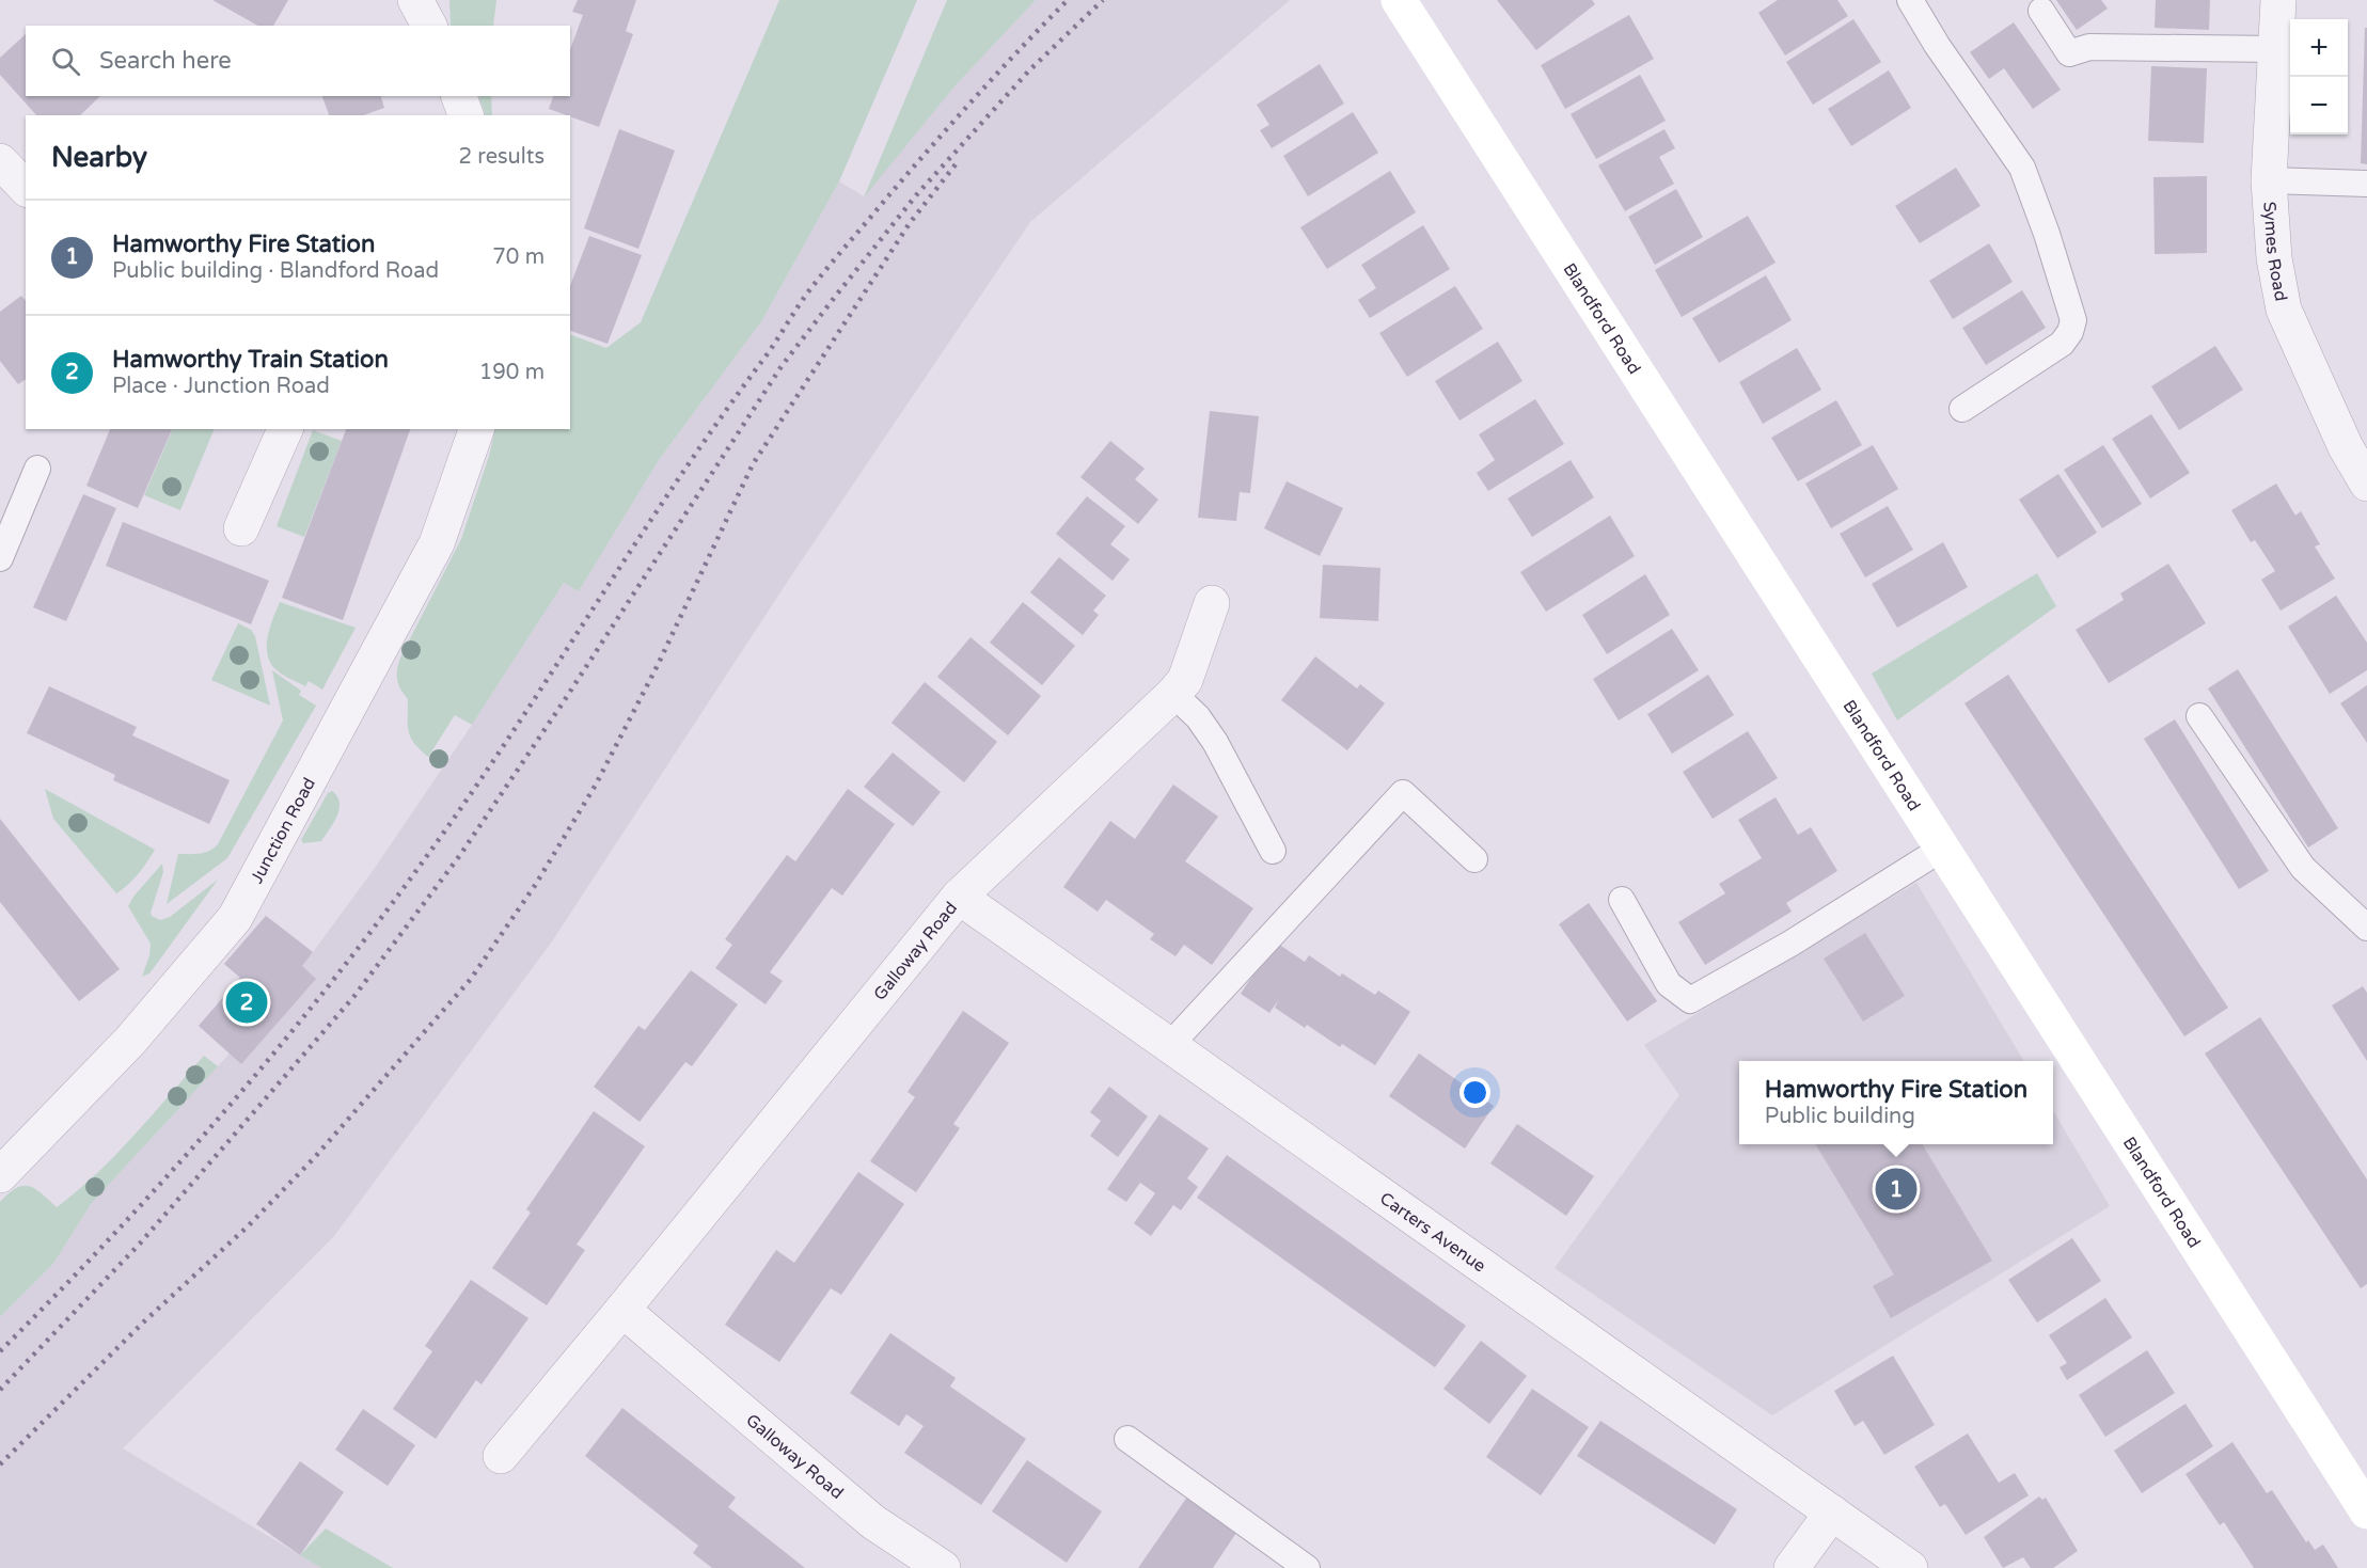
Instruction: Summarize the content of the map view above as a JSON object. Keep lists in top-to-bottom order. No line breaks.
{"streets":{"main road":["Blandford Road"],"street":["Symes Road","Junction Road","Galloway Road","Carters Avenue"]},"crossings":[["Galloway Road","Carters Avenue"]],"page":{"map_buttons":["+","−"],"search":"Search here","heading":["Nearby","2 results"],"list":[{"mark":"1","name":"Hamworthy Fire Station","note":"Public building · Blandford Road","value":"70 m"},{"mark":"2","name":"Hamworthy Train Station","note":"Place · Junction Road","value":"190 m"}],"pins":["2","1"],"popup":["Hamworthy Fire Station","Public building"]}}
